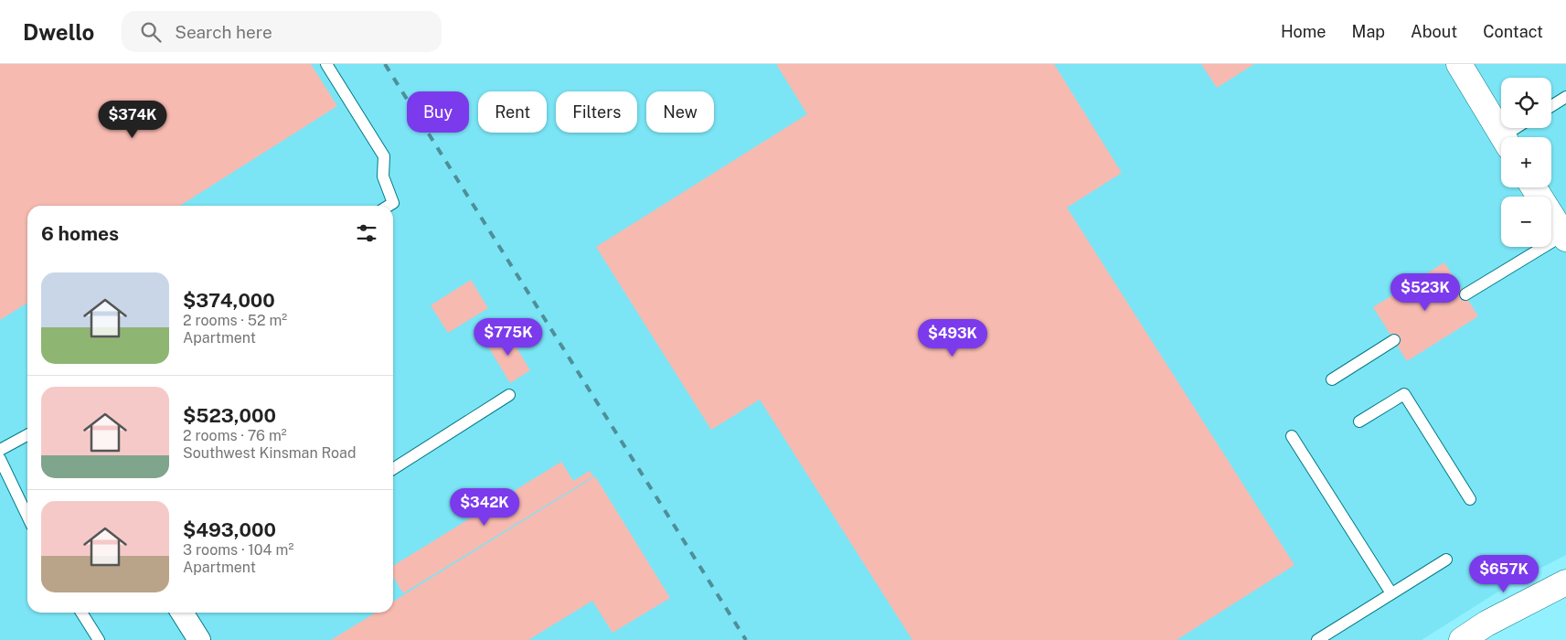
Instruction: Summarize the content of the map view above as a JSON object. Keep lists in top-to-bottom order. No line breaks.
{"page":{"header":"Dwello","search":"Search here","nav":["Home","Map","About","Contact"],"map_buttons":["+","−"],"chip":["Buy","Rent","Filters","New"],"price":["$374K","$523K","$775K","$493K","$342K","$657K"],"heading":"6 homes","list":[{"name":"$374,000","note":"2 rooms · 52 m² · Apartment"},{"name":"$523,000","note":"2 rooms · 76 m² · Southwest Kinsman Road"},{"name":"$493,000","note":"3 rooms · 104 m² · Apartment"}]}}
